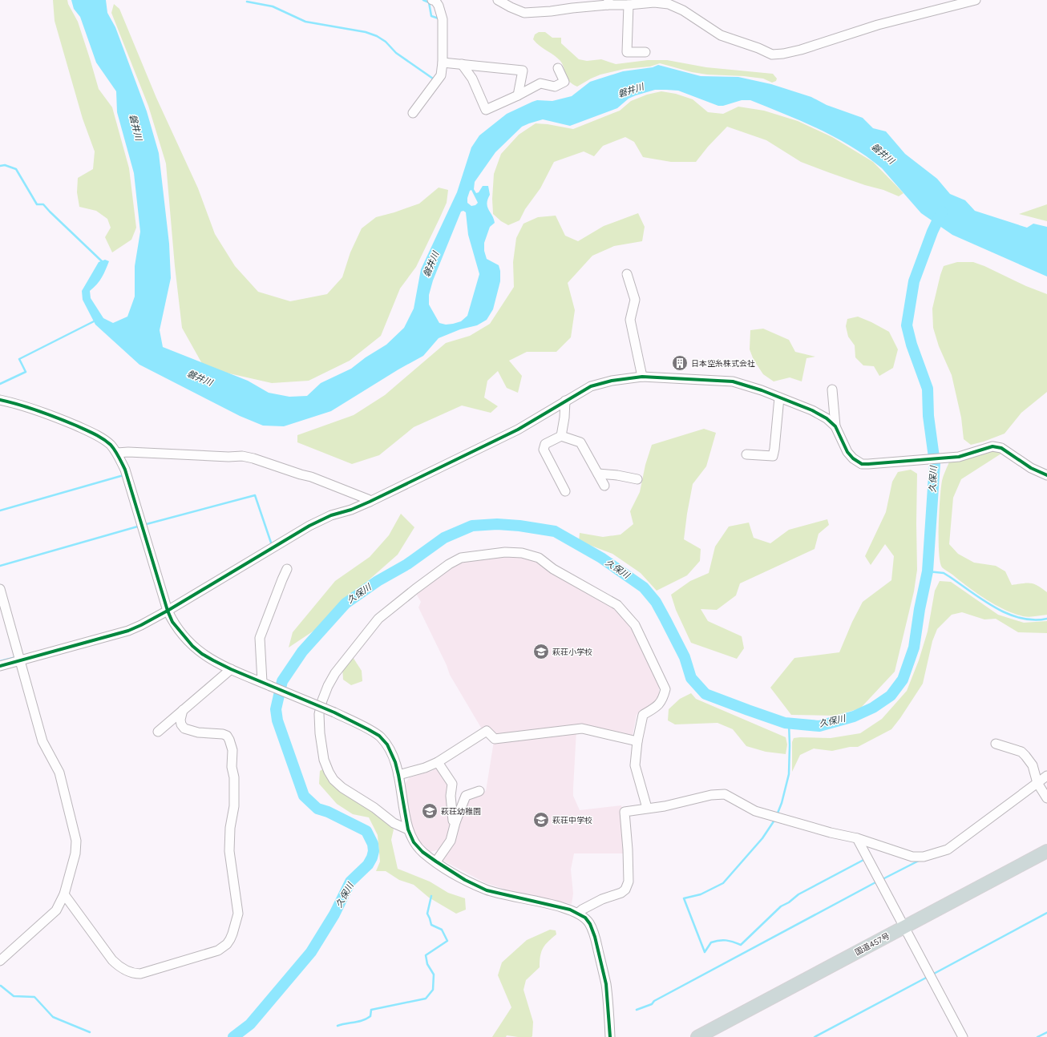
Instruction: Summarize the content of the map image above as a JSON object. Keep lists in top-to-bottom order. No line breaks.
{"streets":{"highway":["国道457号"]},"water":["磐井川","久保川"],"places":{"building":["日本空糸株式会社"],"school or university":["萩荘小学校","萩荘幼稚園","萩荘中学校"]}}
